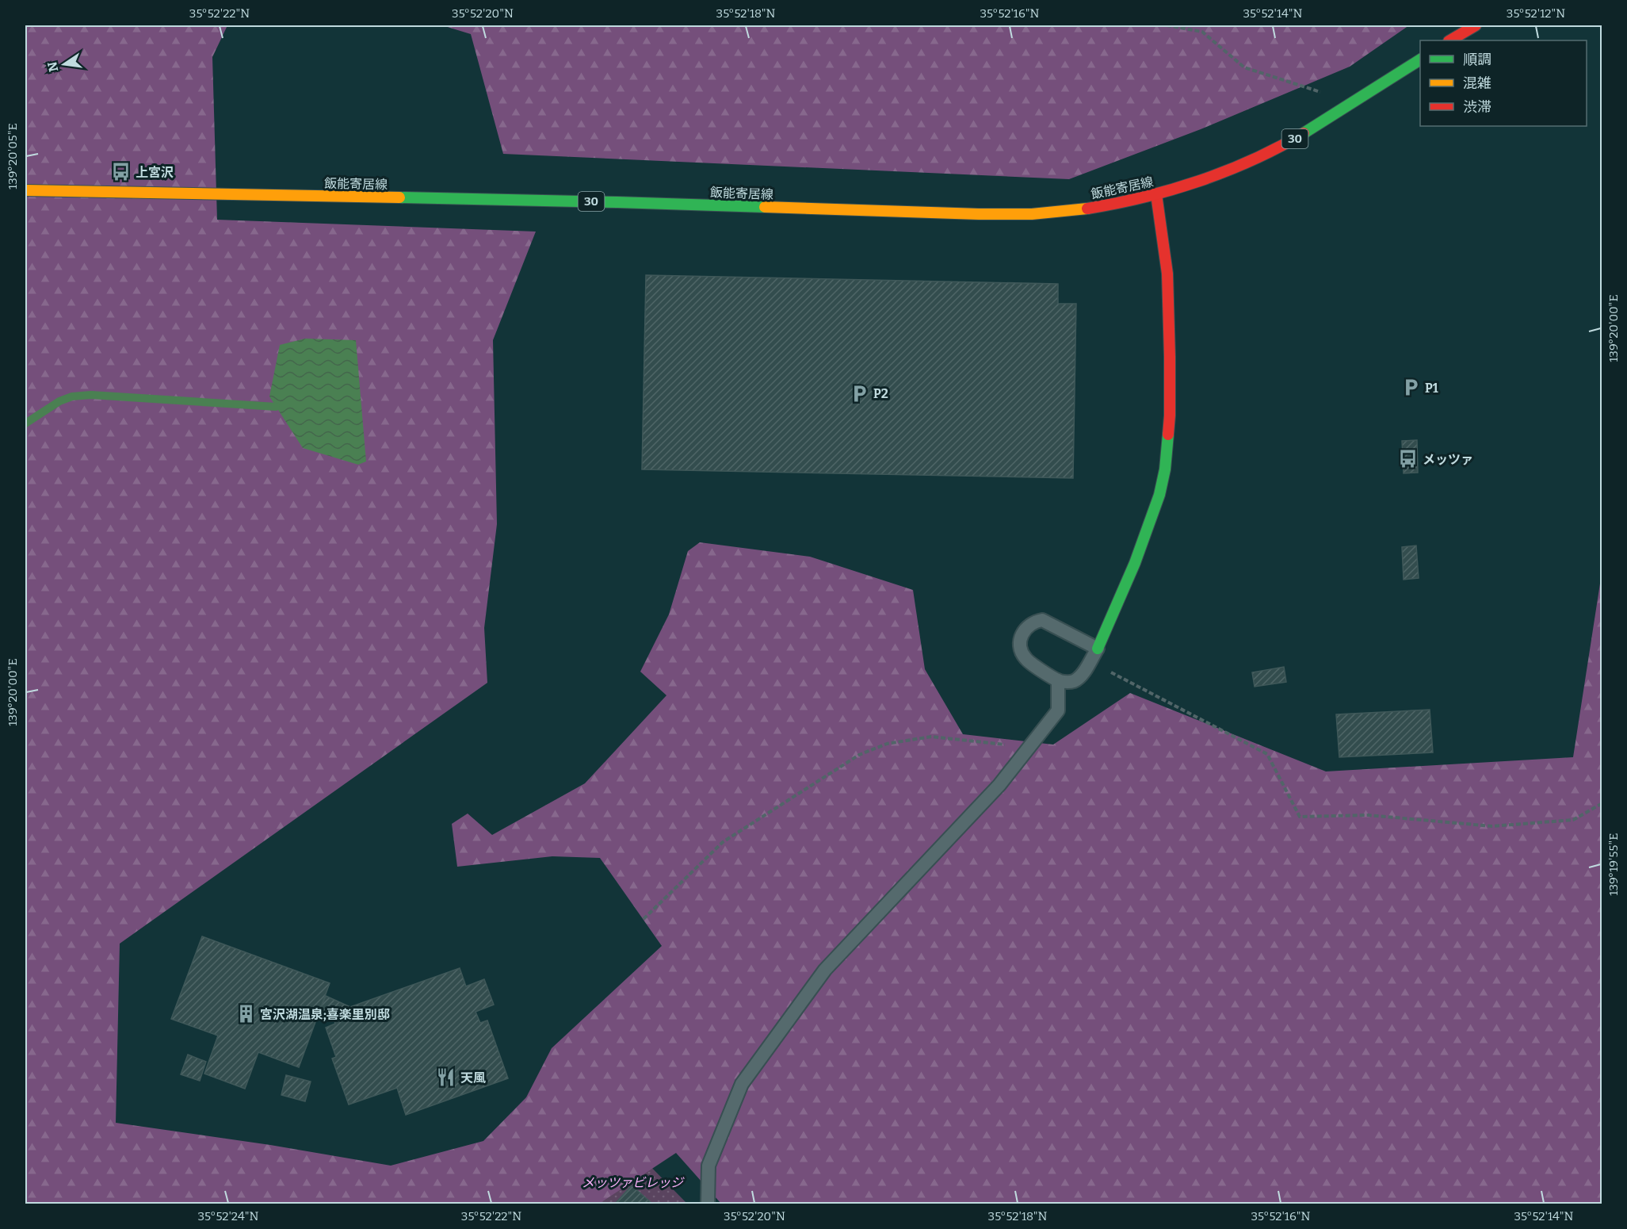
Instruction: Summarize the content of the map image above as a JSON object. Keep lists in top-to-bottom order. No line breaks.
{"streets":{"main road":["30","飯能寄居線"]},"parks":["メッツァビレッジ"],"places":{"bus stop":["上宮沢","メッツァ"],"parking":["P1","P2"],"building":["宮沢湖温泉;喜楽里別邸"],"restaurant":["天風"]},"legend":["順調","混雑","渋滞"],"north":"left","coordinates":["35°52'22\"N","35°52'20\"N","35°52'18\"N","35°52'16\"N","35°52'14\"N","35°52'12\"N","139°20'05\"E","139°20'00\"E","139°19'55\"E","35°52'24\"N"]}
